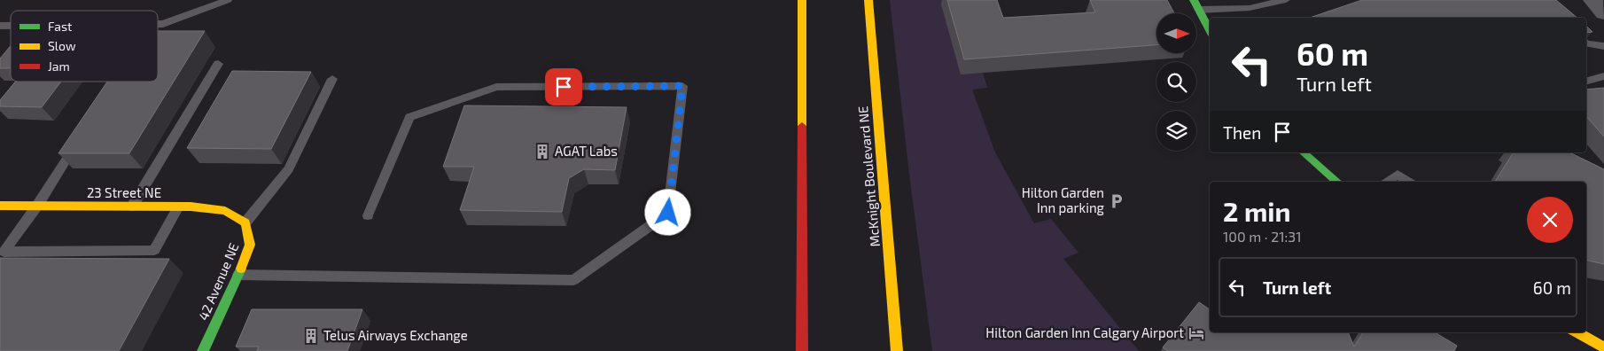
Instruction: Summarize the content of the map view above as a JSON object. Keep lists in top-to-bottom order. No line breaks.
{"streets":{"main road":["McKnight Boulevard NE","23 Street NE","42 Avenue NE"]},"crossings":[["23 Street NE","42 Avenue NE"]],"places":{"building":["AGAT Labs","Telus Airways Exchange"],"parking":["Hilton Garden Inn parking"],"hotel":["Hilton Garden Inn Calgary Airport"]},"legend":["Fast","Slow","Jam"],"north":"right","page":{"turn":["60 m","Turn left"],"then":"Then","heading":["2 min","100 m · 21:31"],"list":[{"name":"Turn left","value":"60 m"}]}}
